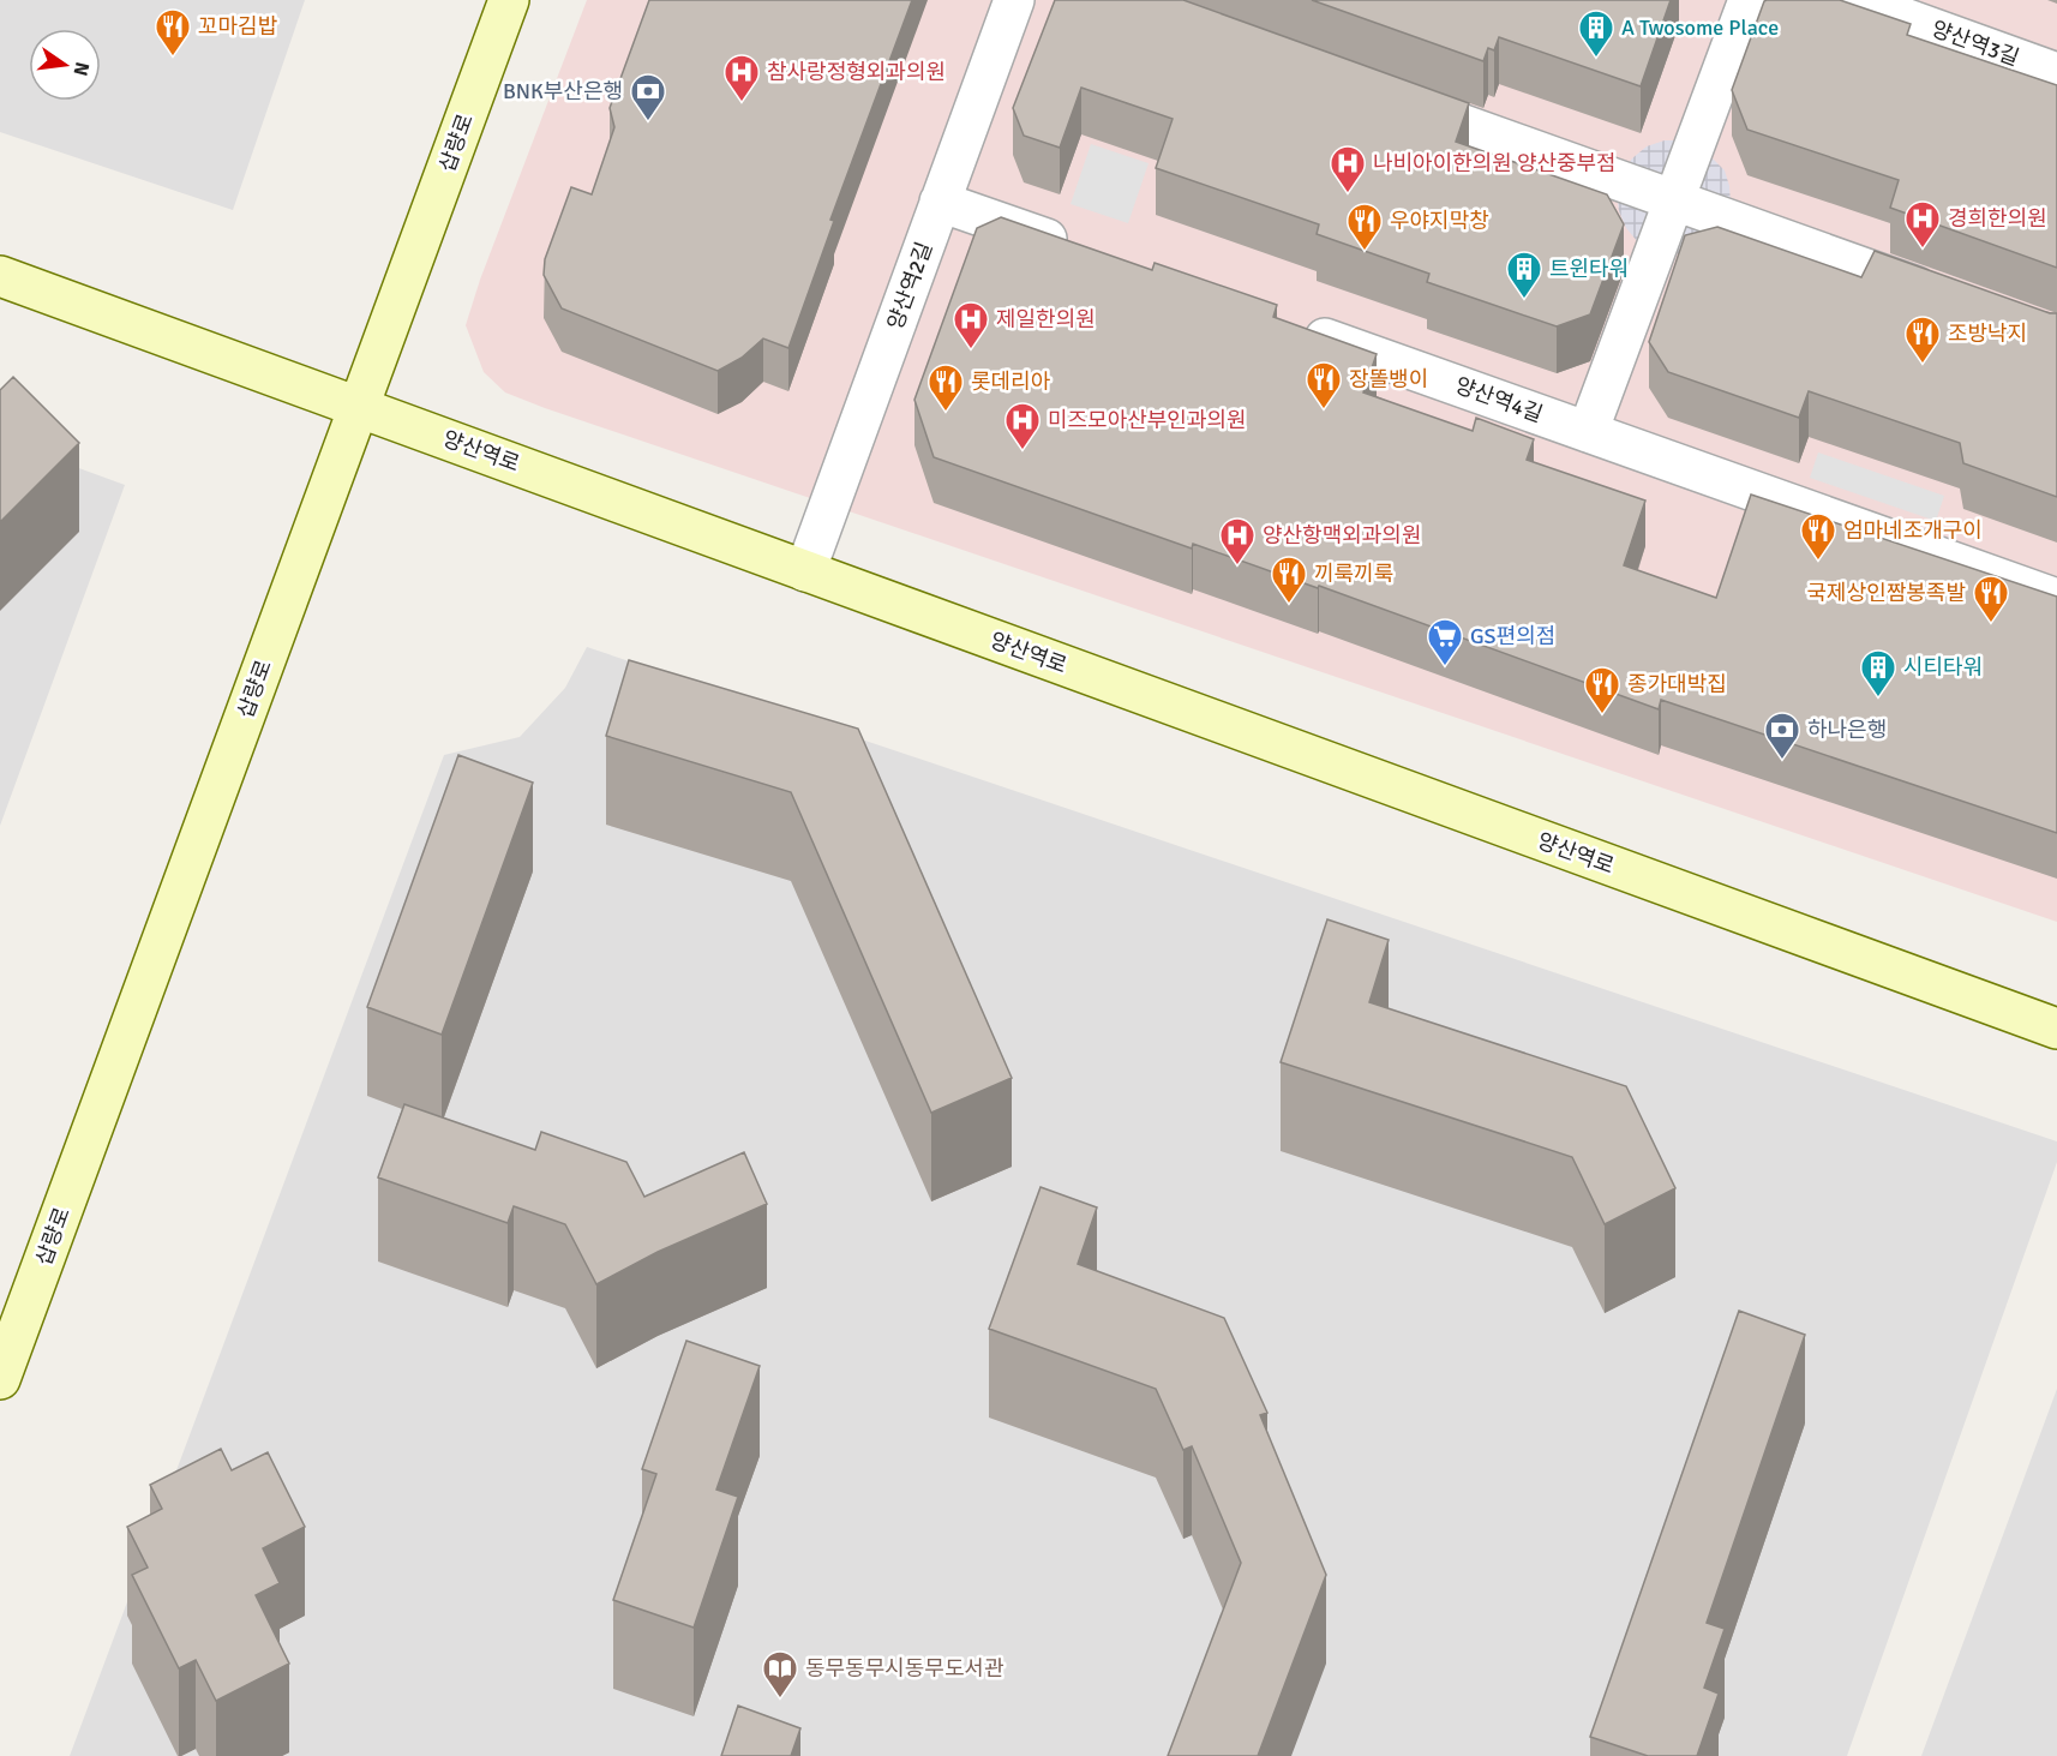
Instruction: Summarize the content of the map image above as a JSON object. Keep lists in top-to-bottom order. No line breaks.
{"streets":{"street":["양산역3길","삽량로","양산역2길","양산역4길","양산역로"]},"crossings":[["삽량로","양산역로"],["양산역2길","양산역로"]],"places":{"restaurant":["꼬마김밥","우야지막창","조방낙지","장똘뱅이","롯데리아","엄마네조개구이","끼룩끼룩","국제상인짬봉족발","종가대박집"],"building":["A Twosome Place","트윈타워","시티타워"],"hospital":["참사랑정형외과의원","나비아이한의원 양산중부점","경희한의원","제일한의원","미즈모아산부인과의원","양산항맥외과의원"],"bank":["BNK부산은행","하나은행"],"supermarket":["GS편의점"],"library":["동무동무시동무도서관"]},"north":"right"}
